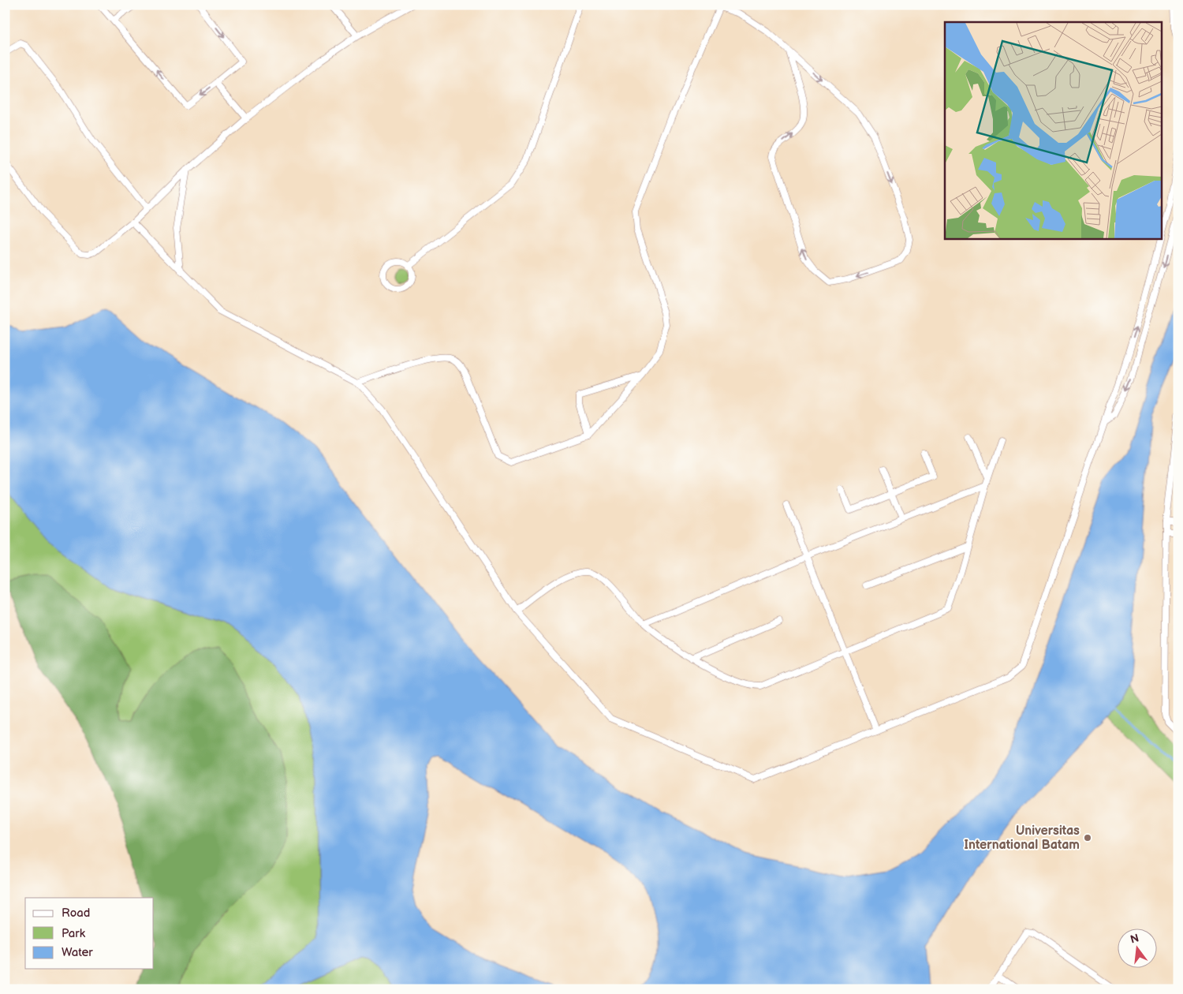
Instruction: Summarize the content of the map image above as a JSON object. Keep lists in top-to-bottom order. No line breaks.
{"places":["Universitas International Batam"],"legend":["Road","Park","Water"],"north":"top"}
